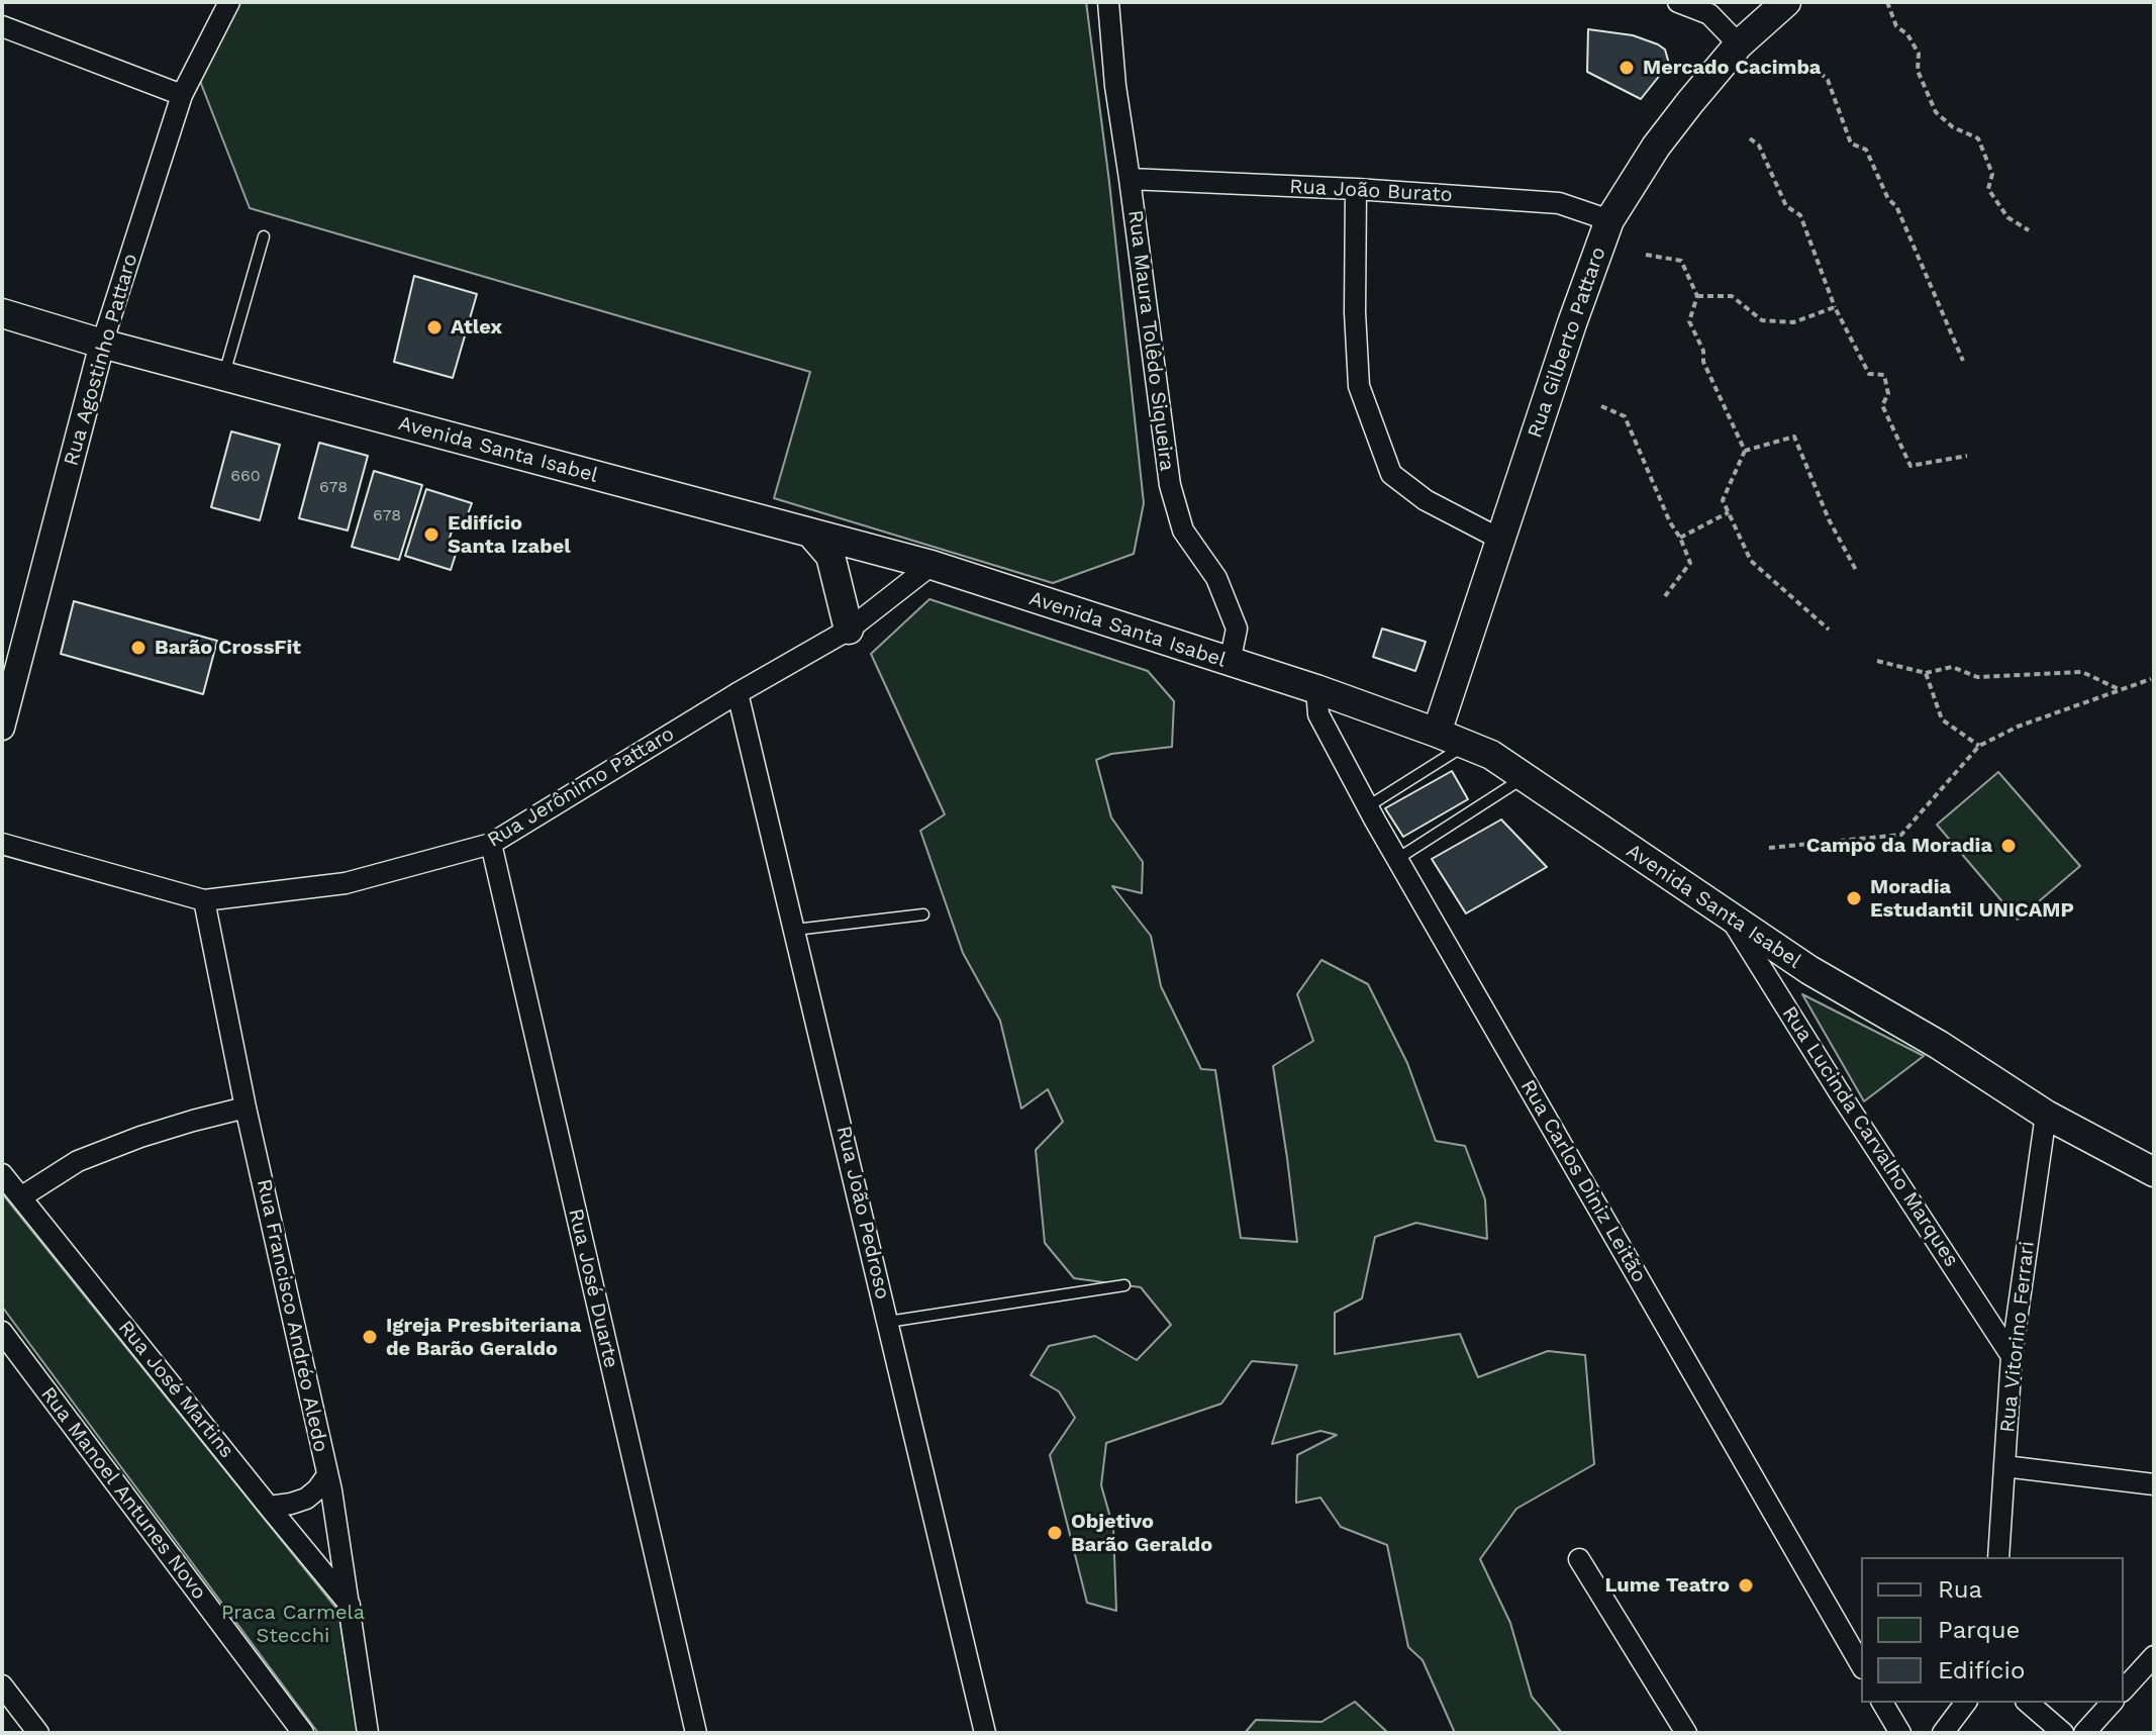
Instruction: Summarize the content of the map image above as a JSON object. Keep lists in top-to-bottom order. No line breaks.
{"streets":{"main road":["Rua Gilberto Pattaro","Avenida Santa Isabel"],"street":["Rua João Burato","Rua Maura Tolêdo Siqueira","Rua Agostinho Pattaro","Rua Jerônimo Pattaro","Rua Lucinda Carvalho Marques","Rua Carlos Diniz Leitão","Rua João Pedroso","Rua José Duarte","Rua Francisco Andréo Aledo","Rua Vitorino Ferrari","Rua José Martins","Rua Manoel Antunes Novo"]},"crossings":[["Rua João Burato","Rua Maura Tolêdo Siqueira"],["Rua João Burato","Rua Gilberto Pattaro"],["Rua Maura Tolêdo Siqueira","Avenida Santa Isabel"],["Rua Gilberto Pattaro","Avenida Santa Isabel"],["Rua Agostinho Pattaro","Avenida Santa Isabel"],["Avenida Santa Isabel","Rua Jerônimo Pattaro"],["Avenida Santa Isabel","Rua Lucinda Carvalho Marques"],["Avenida Santa Isabel","Rua Carlos Diniz Leitão"],["Avenida Santa Isabel","Rua Vitorino Ferrari"],["Rua Jerônimo Pattaro","Rua João Pedroso"],["Rua Jerônimo Pattaro","Rua José Duarte"],["Rua Jerônimo Pattaro","Rua Francisco Andréo Aledo"],["Rua Lucinda Carvalho Marques","Rua Vitorino Ferrari"],["Rua Francisco Andréo Aledo","Rua José Martins"]],"parks":["Praca Carmela Stecchi"],"places":["Mercado Cacimba","Atlex","Edifício Santa Izabel","Barão CrossFit","Campo da Moradia","Moradia Estudantil UNICAMP","Igreja Presbiteriana de Barão Geraldo","Objetivo Barão Geraldo","Lume Teatro"],"house_numbers":["660","678","678"],"legend":["Rua","Parque","Edifício"]}
